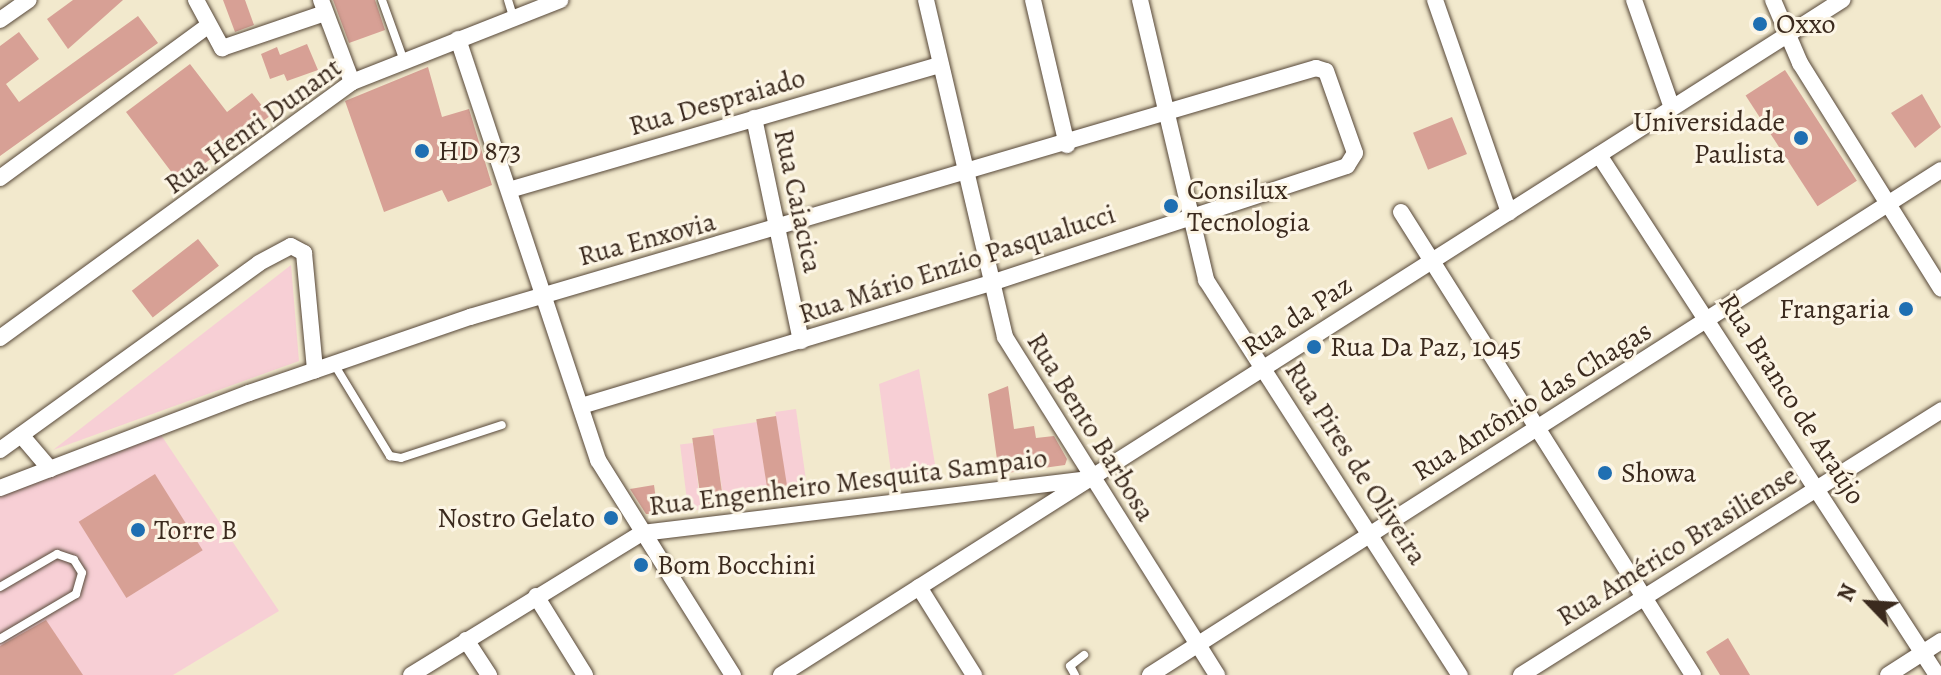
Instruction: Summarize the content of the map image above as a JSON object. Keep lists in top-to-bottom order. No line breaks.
{"streets":{"street":["Rua Despraiado","Rua Henri Dunant","Rua Caiacica","Rua Enxovia","Rua Mário Enzio Pasqualucci","Rua da Paz","Rua Branco de Araújo","Rua Antônio das Chagas","Rua Bento Barbosa","Rua Pires de Oliveira","Rua Engenheiro Mesquita Sampaio","Rua Américo Brasiliense"]},"crossings":[["Rua Despraiado","Rua Caiacica"],["Rua Despraiado","Rua Bento Barbosa"],["Rua Caiacica","Rua Enxovia"],["Rua Caiacica","Rua Mário Enzio Pasqualucci"],["Rua Enxovia","Rua Mário Enzio Pasqualucci"],["Rua Enxovia","Rua Bento Barbosa"],["Rua Enxovia","Rua Pires de Oliveira"],["Rua Mário Enzio Pasqualucci","Rua Bento Barbosa"],["Rua Mário Enzio Pasqualucci","Rua Pires de Oliveira"],["Rua da Paz","Rua Branco de Araújo"],["Rua da Paz","Rua Bento Barbosa"],["Rua da Paz","Rua Pires de Oliveira"],["Rua da Paz","Rua Engenheiro Mesquita Sampaio"],["Rua Branco de Araújo","Rua Antônio das Chagas"],["Rua Branco de Araújo","Rua Américo Brasiliense"],["Rua Antônio das Chagas","Rua Bento Barbosa"],["Rua Antônio das Chagas","Rua Pires de Oliveira"],["Rua Bento Barbosa","Rua Engenheiro Mesquita Sampaio"]],"places":["Oxxo","Universidade Paulista","HD 873","Consilux Tecnologia","Frangaria","Rua Da Paz, 1045","Showa","Nostro Gelato","Torre B","Bom Bocchini"],"north":"top left"}
